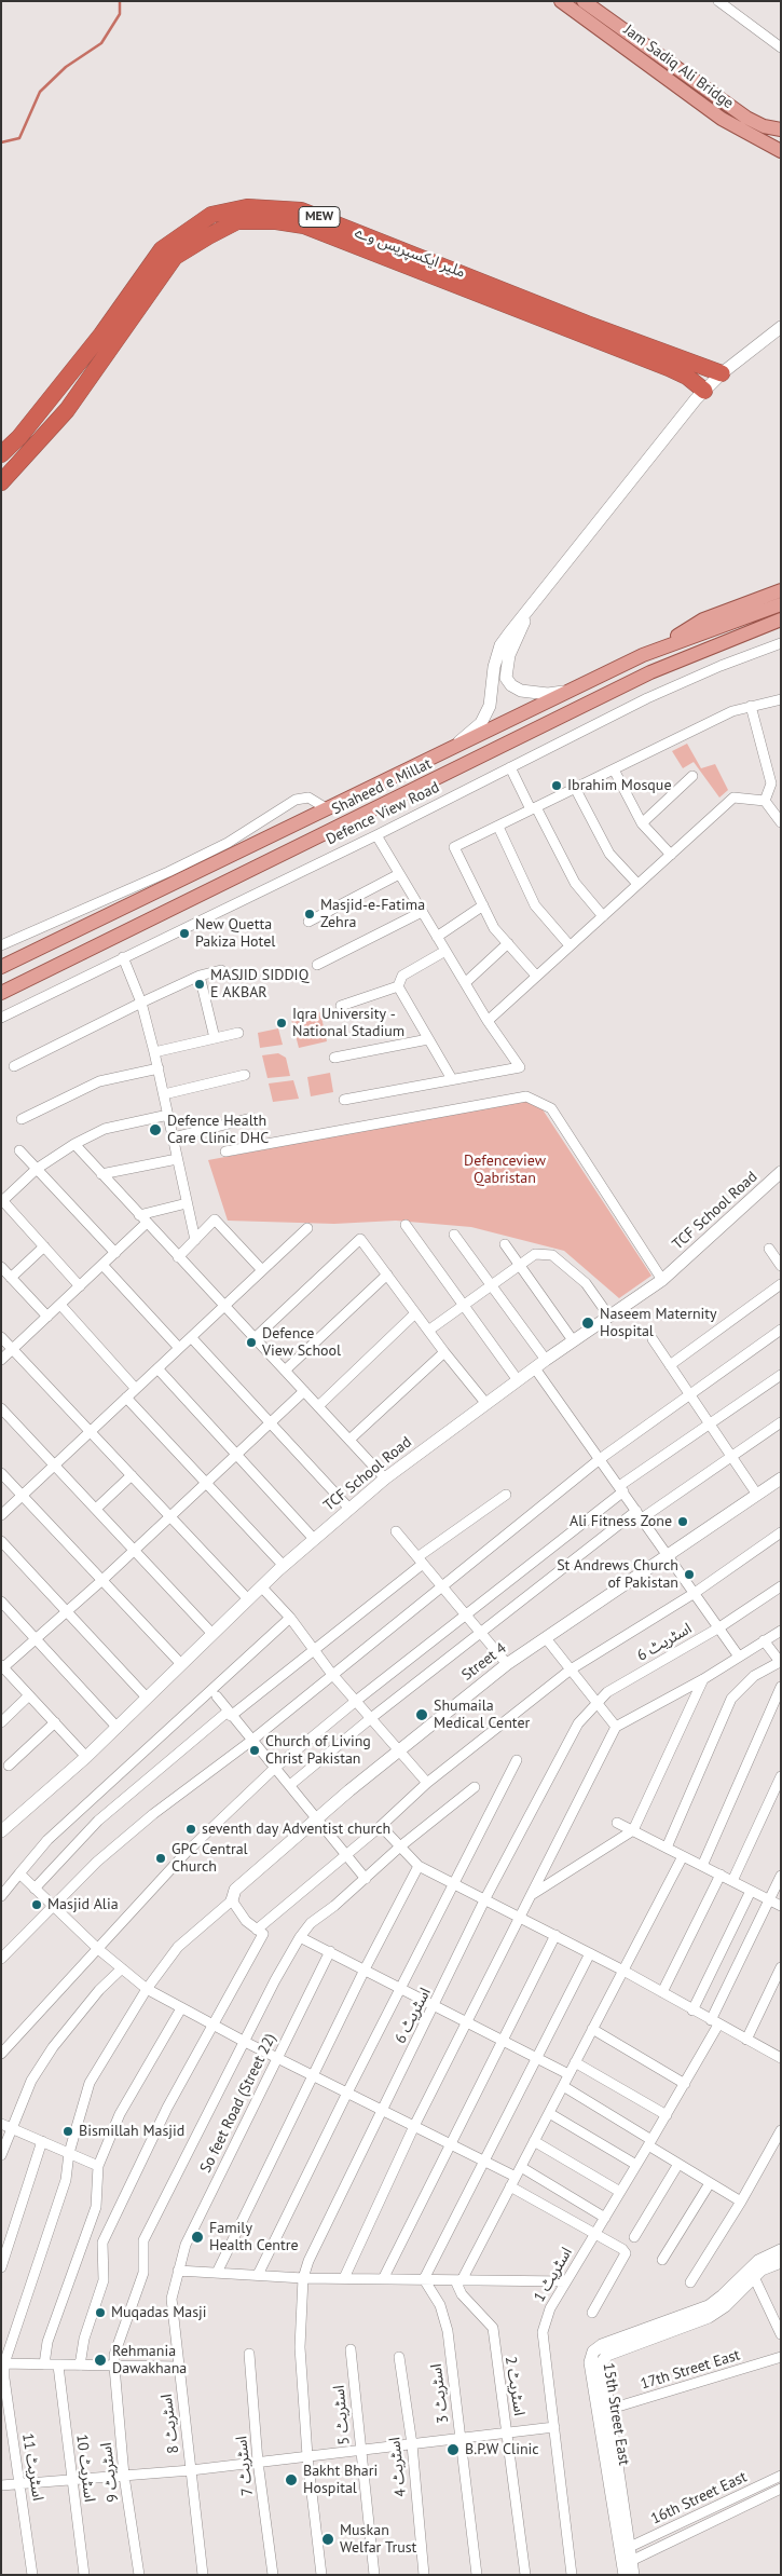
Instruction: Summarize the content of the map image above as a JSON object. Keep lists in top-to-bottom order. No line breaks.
{"streets":{"highway":["MEW","ملیر ایکسپریس وے"],"main road":["Jam Sadiq Ali Bridge","Shaheed e Millat"],"street":["Defence View Road","TCF School Road","اسٹریٹ 6","Street 4","So feet Road (Street 22)","اسٹریٹ 1","17th Street East","اسٹریٹ 2","اسٹریٹ 3","15th Street East","اسٹریٹ 5","اسٹریٹ 8","اسٹریٹ 7","اسٹریٹ 11","اسٹریٹ 4","اسٹریٹ 10","اسٹریٹ 9","16th Street East"]},"crossings":[["So feet Road (Street 22)","اسٹریٹ 8"],["17th Street East","15th Street East"],["15th Street East","16th Street East"]],"parks":["Defenceview Qabristan"],"places":["Ibrahim Mosque","Masjid-e-Fatima Zehra","New Quetta Pakiza Hotel","MASJID SIDDIQ E AKBAR","Iqra University - National Stadium","Defence Health Care Clinic DHC","Naseem Maternity Hospital","Defence View School","Ali Fitness Zone","St Andrews Church of Pakistan","Shumaila Medical Center","Church of Living Christ Pakistan","seventh day Adventist church","GPC Central Church","Masjid Alia","Bismillah Masjid","Family Health Centre","Muqadas Masji","Rehmania Dawakhana","B.P.W Clinic","Bakht Bhari Hospital","Muskan Welfar Trust"]}
